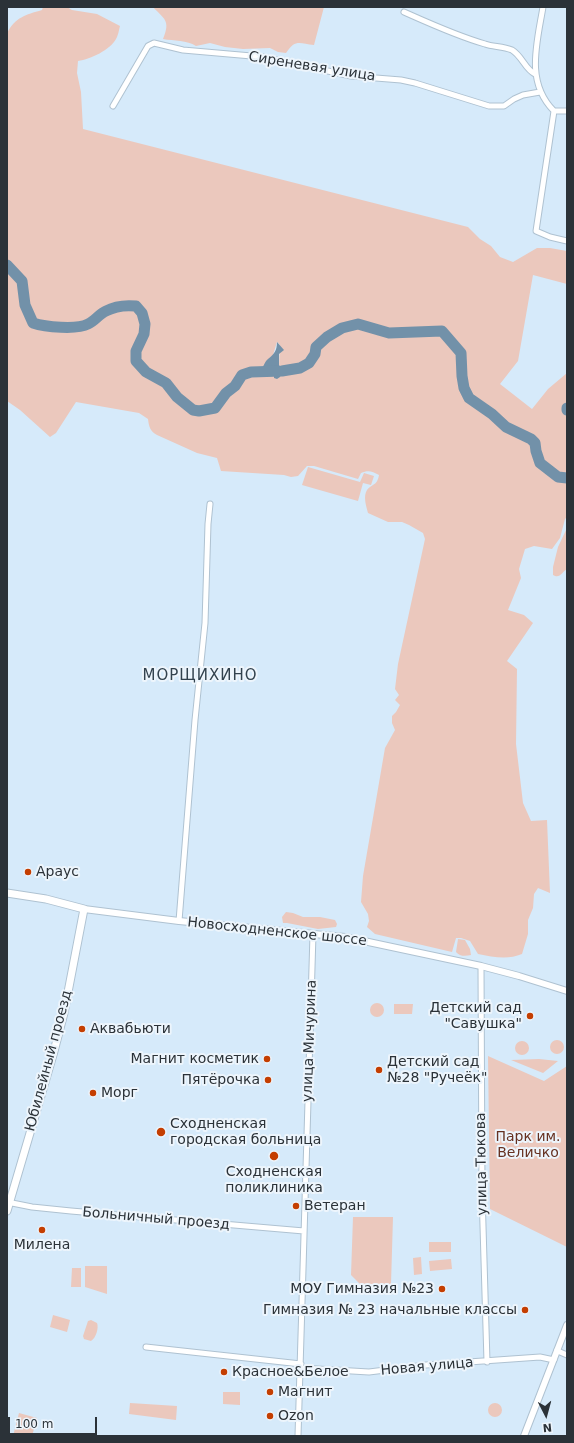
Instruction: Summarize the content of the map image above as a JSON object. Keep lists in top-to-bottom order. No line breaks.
{"streets":{"main road":["Новосходненское шоссе","Юбилейный проезд"],"street":["Сиреневая улица","улица Мичурина","улица Тюкова","Больничный проезд","Новая улица"]},"crossings":[["Новосходненское шоссе","улица Мичурина"],["Новосходненское шоссе","Юбилейный проезд"],["Новосходненское шоссе","улица Тюкова"],["улица Мичурина","Больничный проезд"],["улица Мичурина","Новая улица"],["Юбилейный проезд","Больничный проезд"],["улица Тюкова","Новая улица"]],"districts":["МОРЩИХИНО"],"parks":["Парк им. Величко"],"places":["Араус","Детский сад \"Савушка\"","Аквабьюти","Магнит косметик","Детский сад №28 \"Ручеёк\"","Пятёрочка","Морг","Сходненская городская больница","Сходненская поликлиника","Ветеран","Милена","МОУ Гимназия №23","Гимназия № 23 начальные классы","Красное&Белое","Магнит","Ozon"],"scale_bar":"100 m","north":"bottom"}
